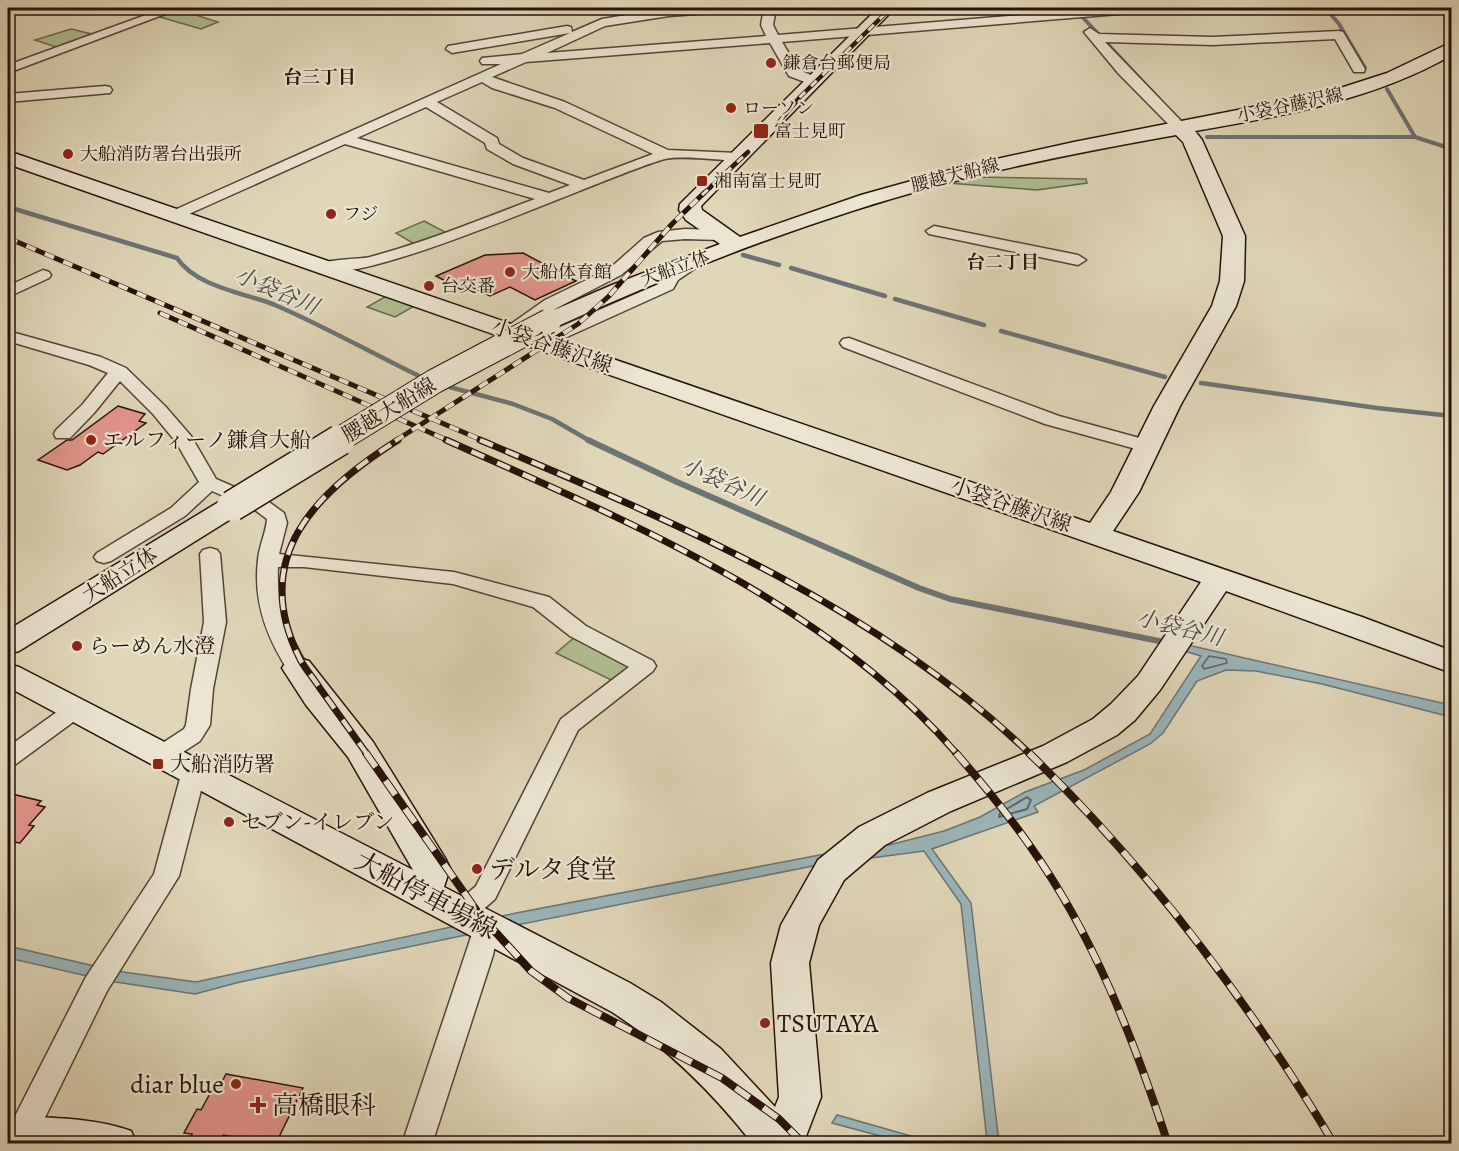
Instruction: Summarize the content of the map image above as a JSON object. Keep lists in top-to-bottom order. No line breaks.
{"streets":{"main road":["小袋谷藤沢線","腰越大船線","大船立体","大船停車場線"]},"crossings":[["小袋谷藤沢線","腰越大船線"],["小袋谷藤沢線","大船立体"],["腰越大船線","大船立体"]],"districts":["台三丁目","台二丁目"],"water":["小袋谷川"],"places":{"other":["鎌倉台郵便局","ローソン","大船消防署台出張所","フジ","大船体育館","台交番","エルフィーノ鎌倉大船","らーめん水澄","セブン-イレブン","デルタ食堂","TSUTAYA","diar blue"],"transit":["富士見町","湘南富士見町","大船消防署"],"health":["高橋眼科"]}}
